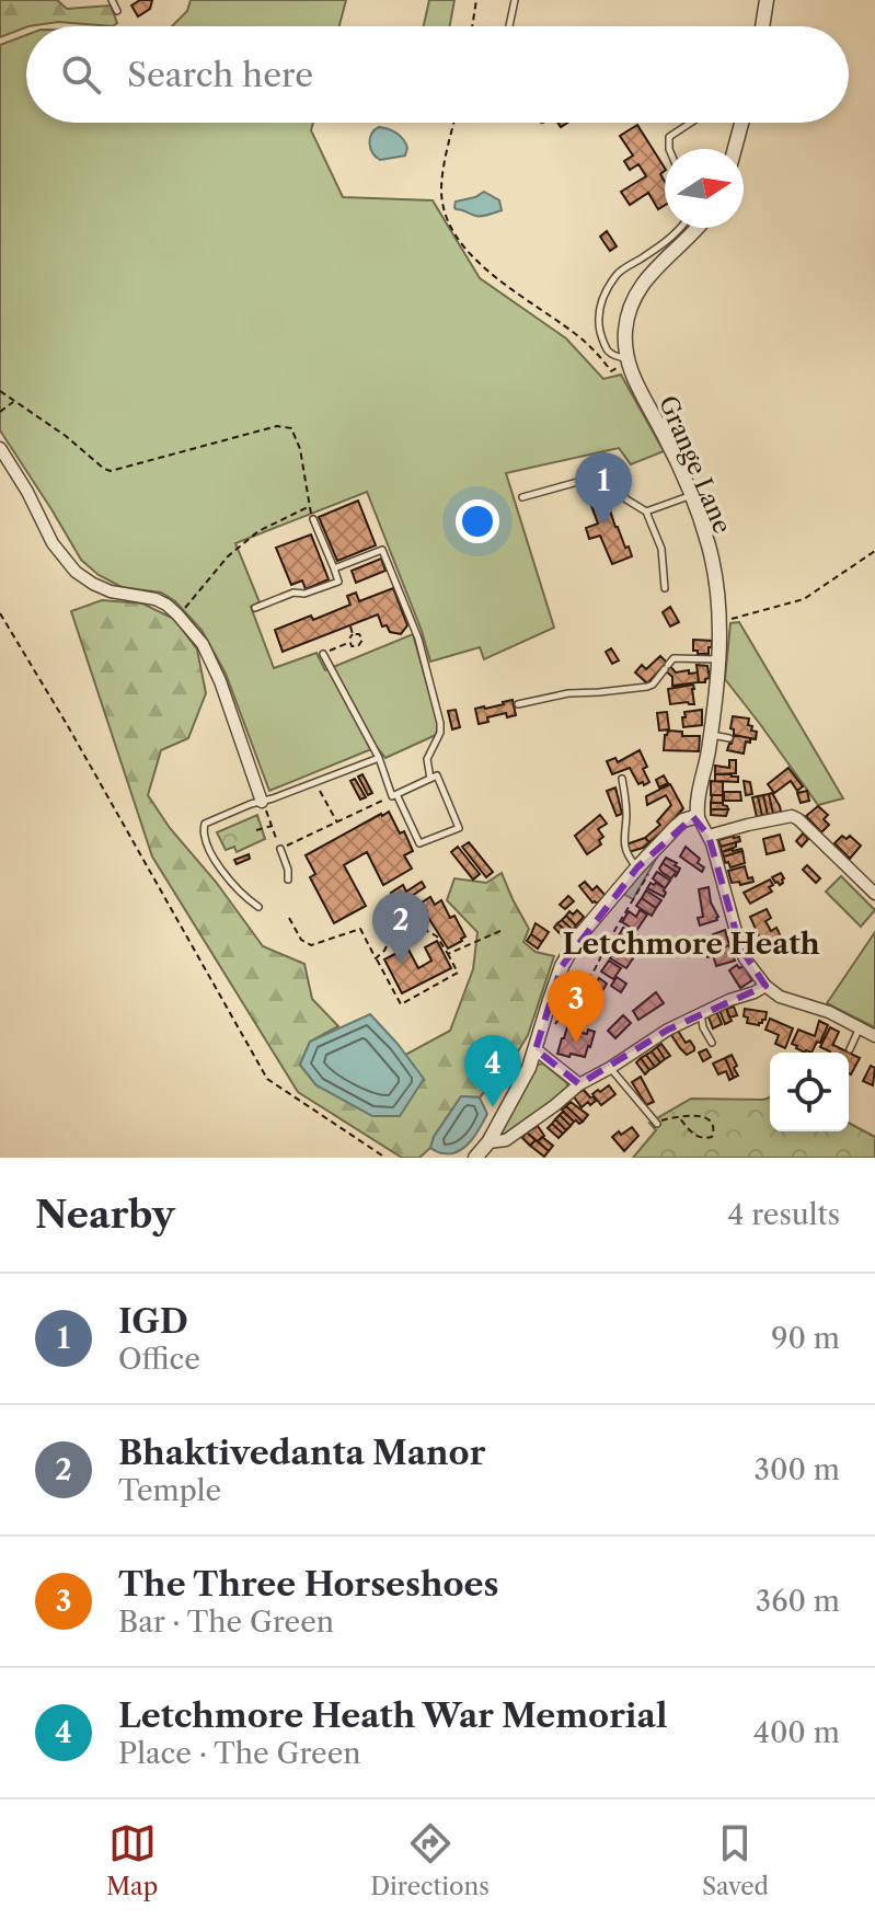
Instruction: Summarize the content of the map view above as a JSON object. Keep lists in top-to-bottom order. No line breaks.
{"streets":{"street":["Grange Lane"]},"districts":["Letchmore Heath"],"north":"right","page":{"search":"Search here","pins":["1","2","3","4"],"heading":["Nearby","4 results"],"list":[{"mark":"1","name":"IGD","note":"Office","value":"90 m"},{"mark":"2","name":"Bhaktivedanta Manor","note":"Temple","value":"300 m"},{"mark":"3","name":"The Three Horseshoes","note":"Bar · The Green","value":"360 m"},{"mark":"4","name":"Letchmore Heath War Memorial","note":"Place · The Green","value":"400 m"}],"nav":["Map","Directions","Saved"]}}
